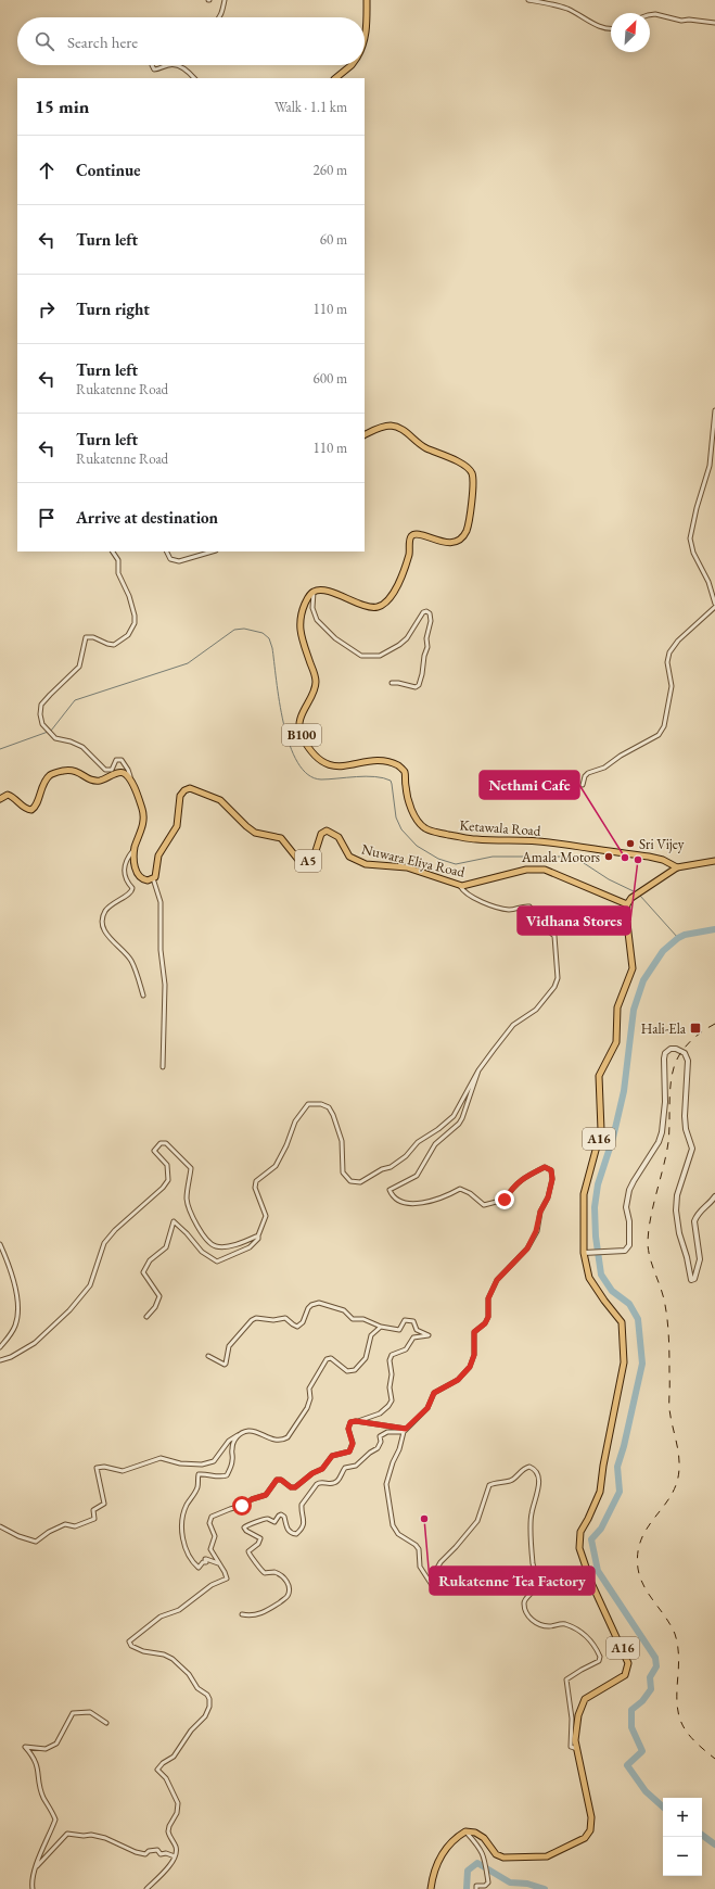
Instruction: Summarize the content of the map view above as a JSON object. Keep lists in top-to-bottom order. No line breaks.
{"streets":{"main road":["B100","Ketawala Road","Nuwara Eliya Road","A5","A16"]},"crossings":[["Nuwara Eliya Road","A16"]],"places":{"other":["Sri Vijey","Amala Motors","Nethmi Cafe","Vidhana Stores","Rukatenne Tea Factory"],"transit":["Hali-Ela"]},"north":"top right","page":{"search":"Search here","heading":["15 min","Walk · 1.1 km"],"list":[["Continue","260 m"],["Turn left","60 m"],["Turn right","110 m"],["Turn left","Rukatenne Road","600 m"],["Turn left","Rukatenne Road","110 m"],"Arrive at destination"],"map_buttons":["+","−"]}}
